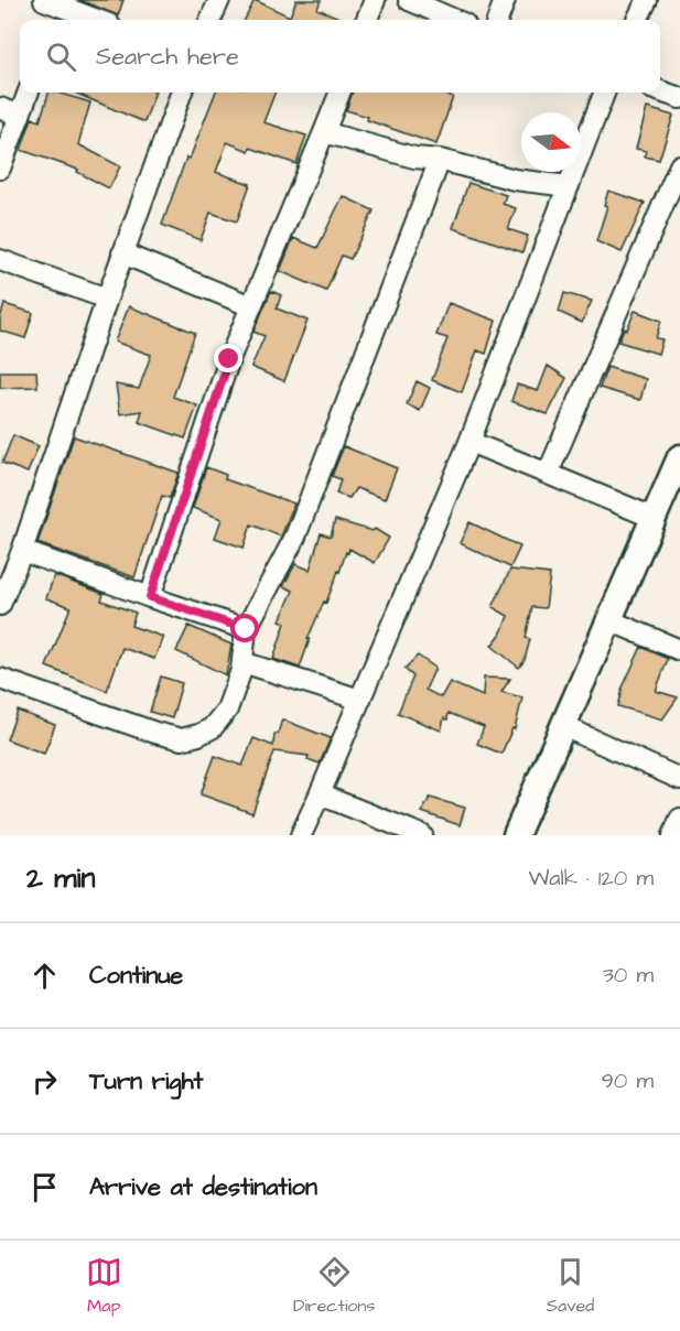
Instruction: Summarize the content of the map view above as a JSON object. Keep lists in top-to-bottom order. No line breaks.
{"north":"right","page":{"search":"Search here","heading":["2 min","Walk · 120 m"],"list":[["Continue","30 m"],["Turn right","90 m"],"Arrive at destination"],"nav":["Map","Directions","Saved"]}}
